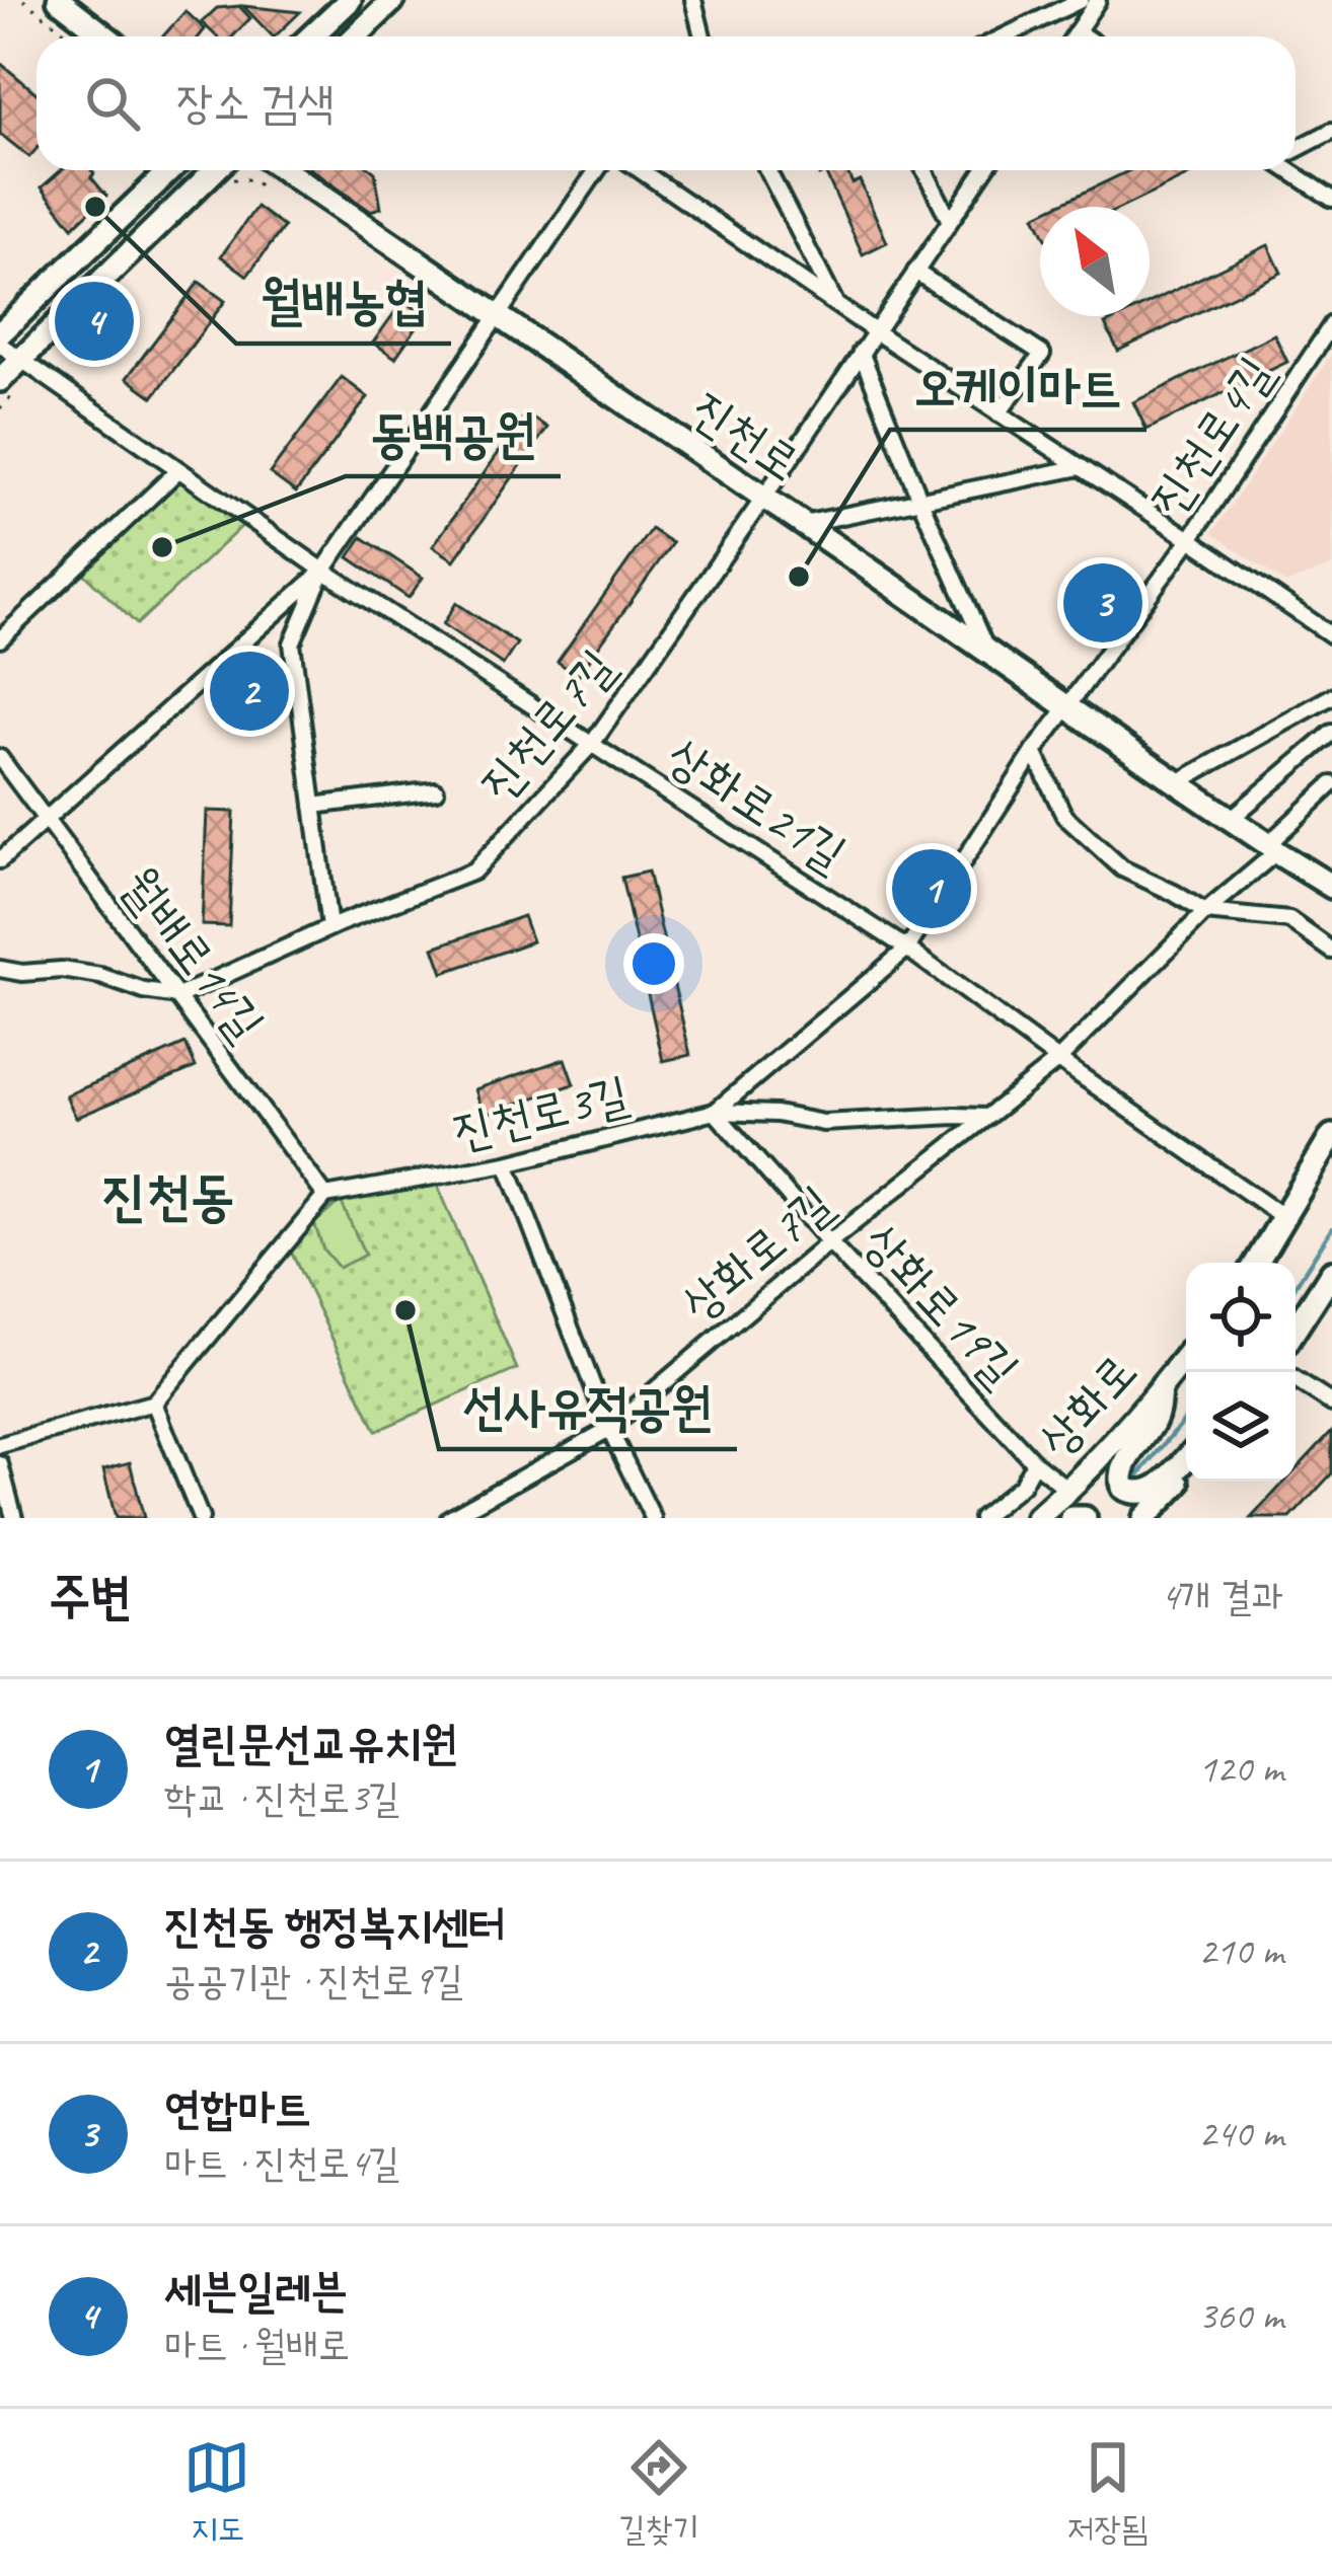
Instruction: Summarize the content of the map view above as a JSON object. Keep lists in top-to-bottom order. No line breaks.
{"streets":{"main road":["진천로","상화로"],"street":["진천로4길","진천로7길","상화로21길","월배로14길","진천로3길","상화로7길","상화로19길"]},"crossings":[["진천로","진천로4길"],["진천로","진천로7길"],["진천로","진천로3길"],["진천로","상화로7길"],["진천로4길","진천로3길"],["진천로7길","상화로21길"],["진천로7길","월배로14길"],["상화로21길","진천로3길"],["상화로21길","상화로7길"],["월배로14길","진천로3길"],["진천로3길","상화로7길"],["진천로3길","상화로19길"],["상화로7길","상화로19길"],["상화로19길","상화로"]],"districts":["진천동"],"places":["월배농협","동백공원","오케이마트","선사유적공원"],"north":"top left","page":{"search":"장소 검색","pins":["4","3","2","1"],"heading":["주변","4개 결과"],"list":[{"mark":"1","name":"열린문선교유치원","note":"학교 · 진천로3길","value":"120 m"},{"mark":"2","name":"진천동 행정복지센터","note":"공공기관 · 진천로9길","value":"210 m"},{"mark":"3","name":"연합마트","note":"마트 · 진천로4길","value":"240 m"},{"mark":"4","name":"세븐일레븐","note":"마트 · 월배로","value":"360 m"}],"nav":["지도","길찾기","저장됨"]}}
